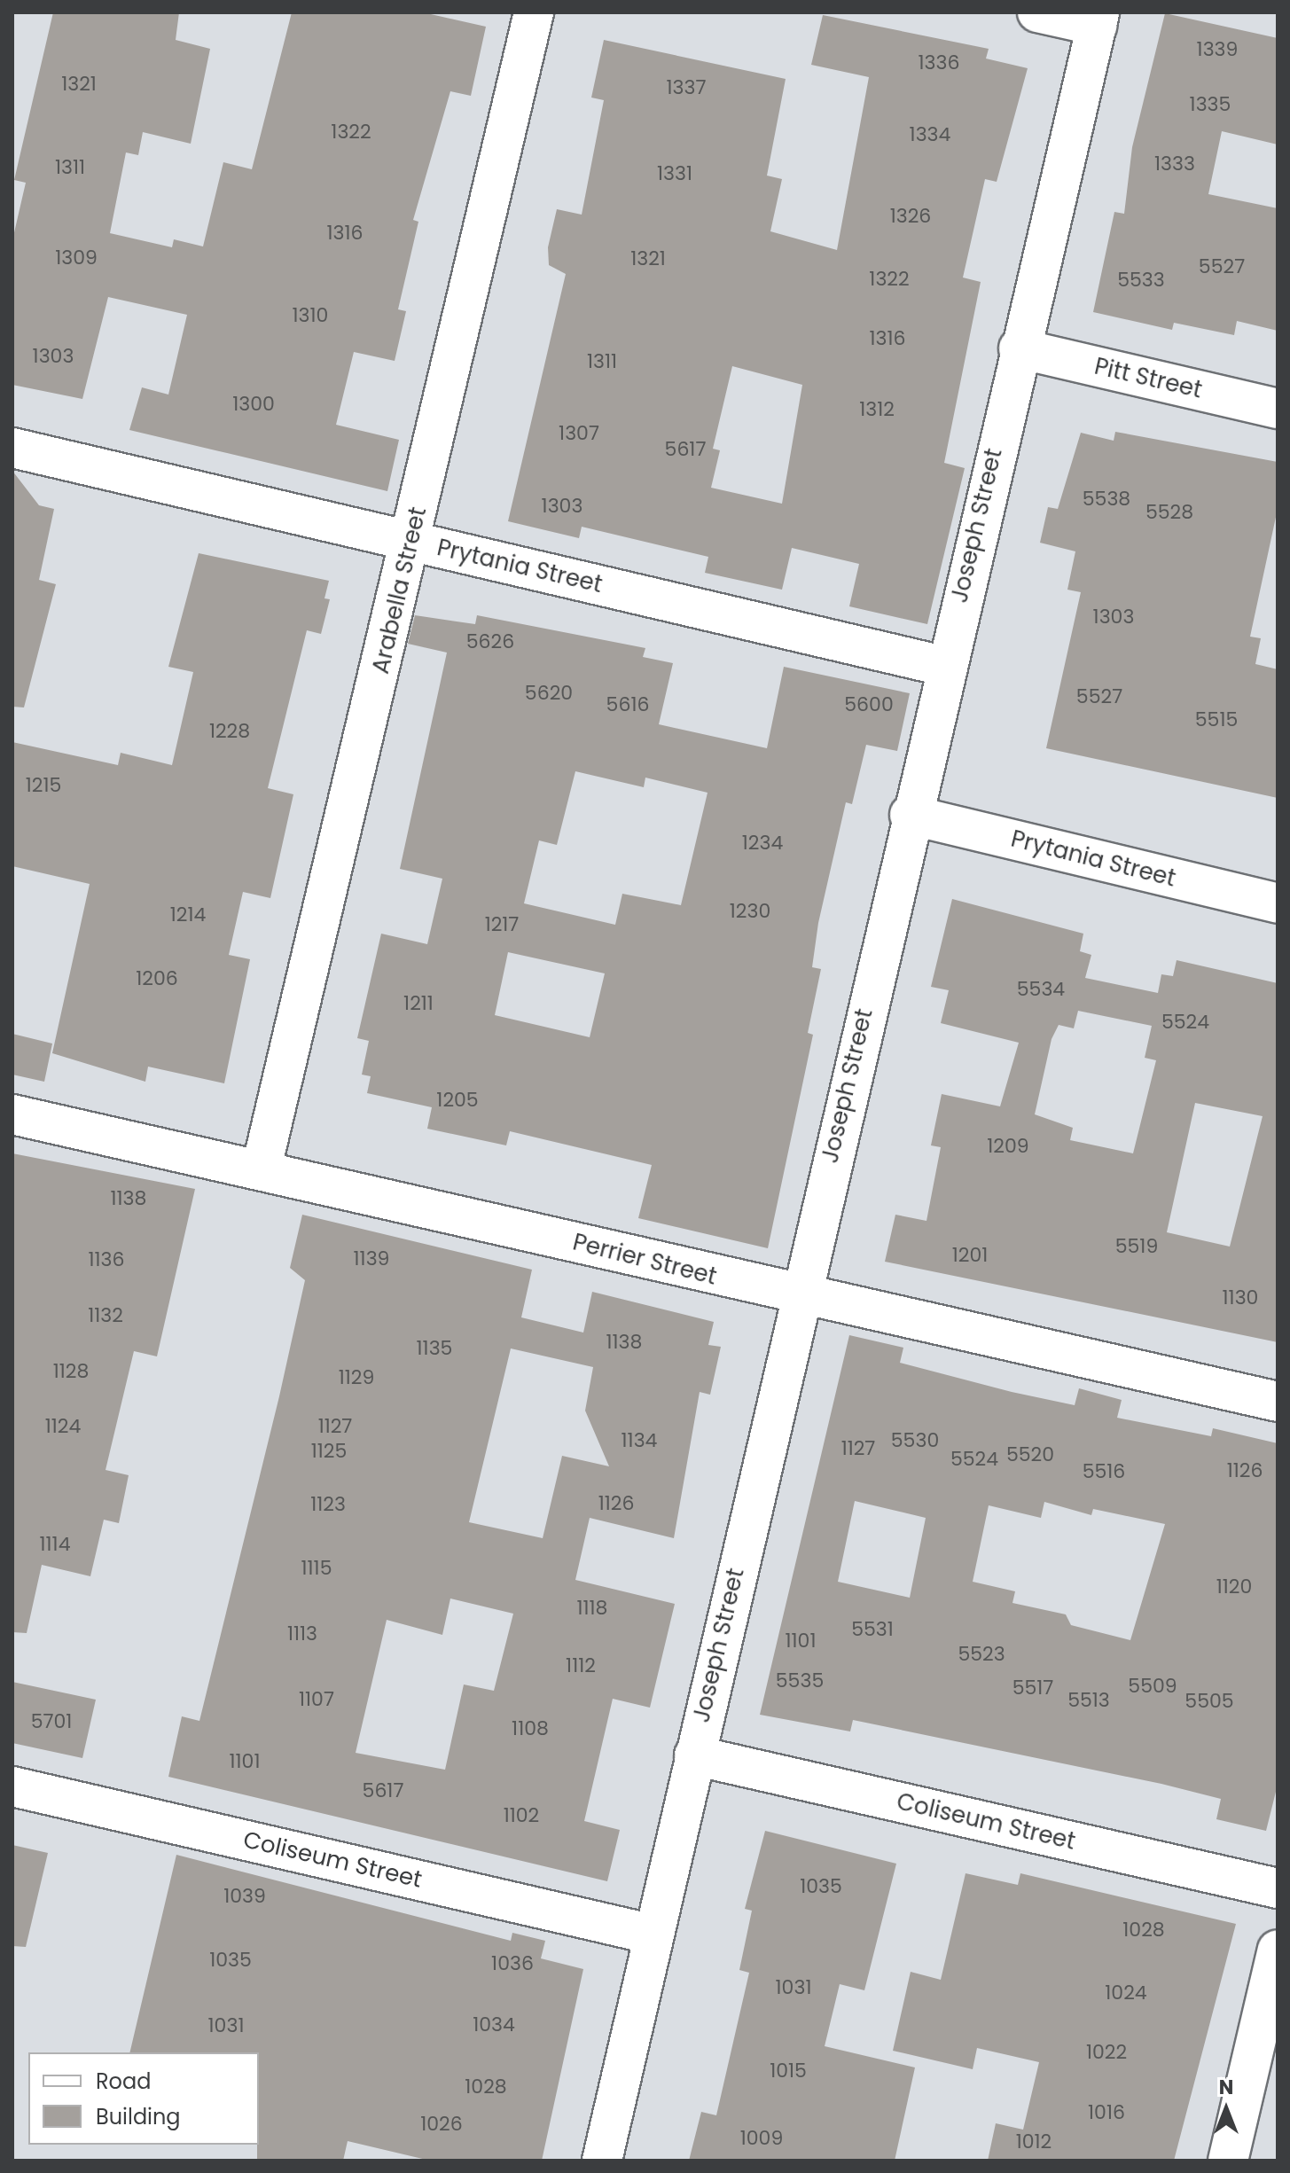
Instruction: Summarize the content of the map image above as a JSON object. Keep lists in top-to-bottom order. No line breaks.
{"streets":{"street":["Pitt Street","Joseph Street","Prytania Street","Arabella Street","Perrier Street","Coliseum Street"]},"crossings":[["Pitt Street","Joseph Street"],["Joseph Street","Prytania Street"],["Joseph Street","Perrier Street"],["Joseph Street","Coliseum Street"],["Prytania Street","Arabella Street"],["Arabella Street","Perrier Street"]],"house_numbers":["1339","1336","1321","1337","1335","1322","1334","1333","1311","1331","1326","1316","1309","1321","5527","1322","5533","1310","1316","1303","1311","1300","1312","1307","5617","5538","1303","5528","1303","5626","5620","5527","5616","5600","5515","1228","1215","1234","1230","1214","1217","1206","5534","1211","5524","1205","1209","1138","5519","1201","1139","1136","1130","1132","1138","1135","1128","1129","1124","1127","1134","5530","1127","1125","5520","5524","1126","5516","1126","1123","1114","1115","1120","1118","5531","1113","1101","5523","1112","5535","5509","5517","1107","5513","5505","5701","1108","1101","5617","1102","1035","1039","1028","1035","1036","1031","1024","1034","1031","1022","1015","1028","1016","1026","1009","1012"],"legend":["Road","Building"],"north":"top"}
